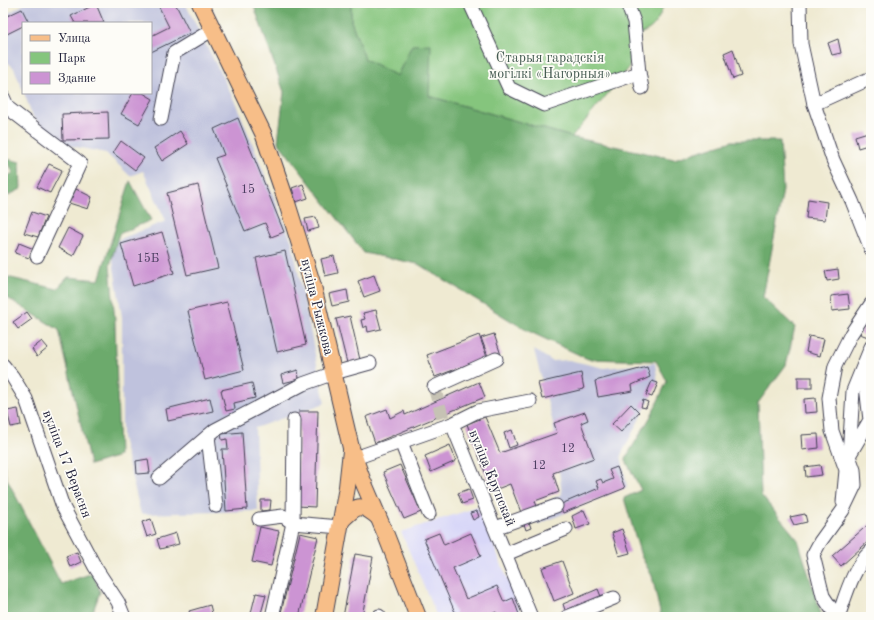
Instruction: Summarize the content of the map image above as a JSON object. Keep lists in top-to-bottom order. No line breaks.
{"streets":{"main road":["вуліца Рыжкова"],"street":["вуліца 17 Верасня","вуліца Крупскай"]},"crossings":[["вуліца Рыжкова","вуліца Крупскай"]],"parks":["Старыя гарадскія могілкі «Нагорныя»"],"house_numbers":["15","15Б","12","12"],"legend":["Улица","Парк","Здание"]}
